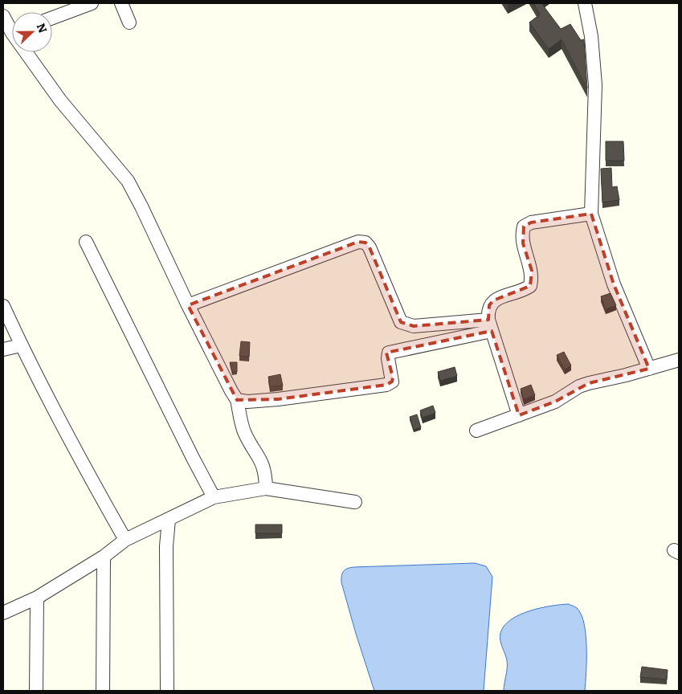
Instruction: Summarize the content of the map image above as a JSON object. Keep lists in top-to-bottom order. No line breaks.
{"north":"right"}
